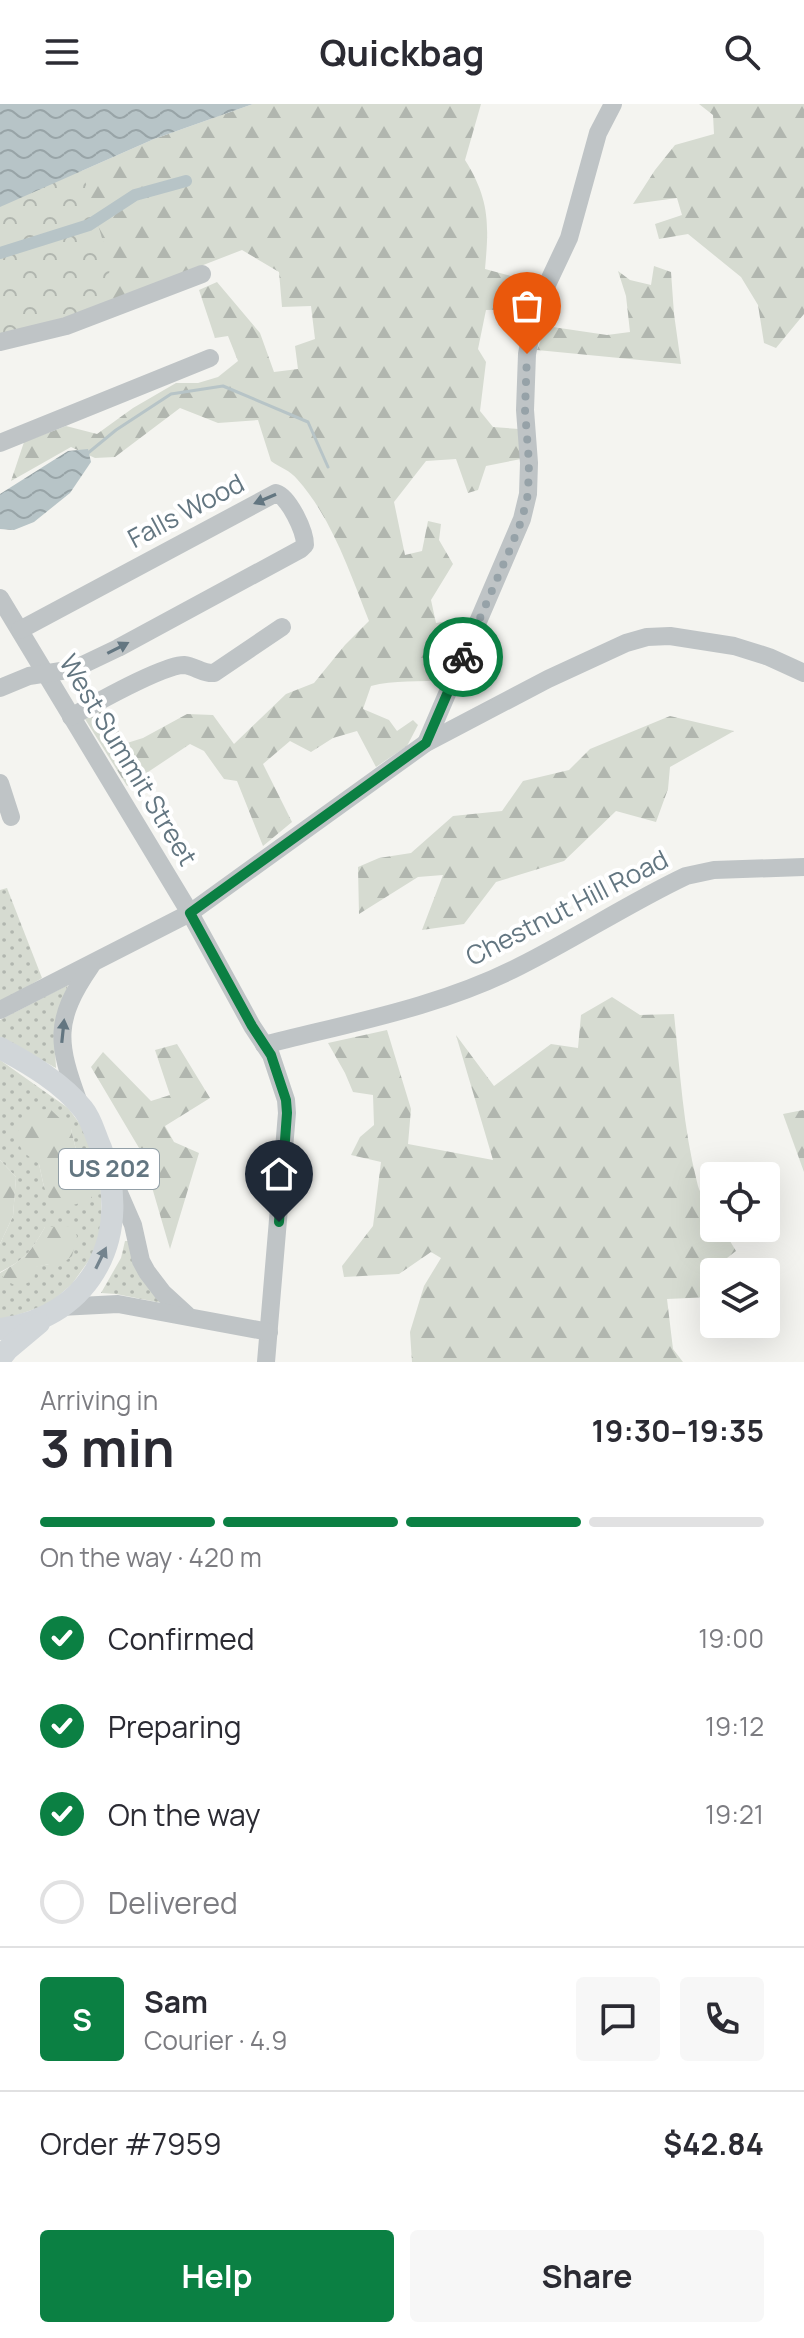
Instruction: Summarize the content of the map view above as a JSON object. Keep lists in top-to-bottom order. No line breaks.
{"streets":{"main road":["US 202"],"street":["Falls Wood","West Summit Street","Chestnut Hill Road"]},"crossings":[["Falls Wood","West Summit Street"],["West Summit Street","Chestnut Hill Road"]],"page":{"header":"Quickbag","heading":["3 min","Arriving in","19:30–19:35"],"panel":["Sam","Courier · 4.9","Order #7959","$42.84"],"bar":"On the way · 420 m","list":[["Confirmed","19:00"],["Preparing","19:12"],["On the way","19:21"],"Delivered"],"round":"S","buttons":["Help","Share"]}}
